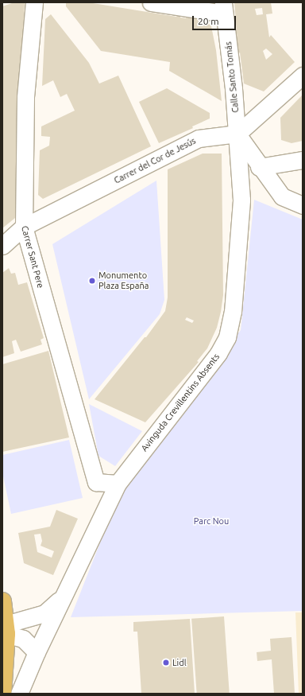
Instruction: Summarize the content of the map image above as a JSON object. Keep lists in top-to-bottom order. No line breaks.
{"streets":{"street":["Calle Santo Tomás","Carrer del Cor de Jesús","Carrer Sant Pere","Avinguda Crevillentins Absents"]},"crossings":[["Calle Santo Tomás","Carrer del Cor de Jesús"],["Calle Santo Tomás","Avinguda Crevillentins Absents"],["Carrer del Cor de Jesús","Carrer Sant Pere"],["Carrer del Cor de Jesús","Avinguda Crevillentins Absents"],["Carrer Sant Pere","Avinguda Crevillentins Absents"]],"parks":["Parc Nou"],"places":["Monumento Plaza España","Lidl"],"scale_bar":"20 m"}
